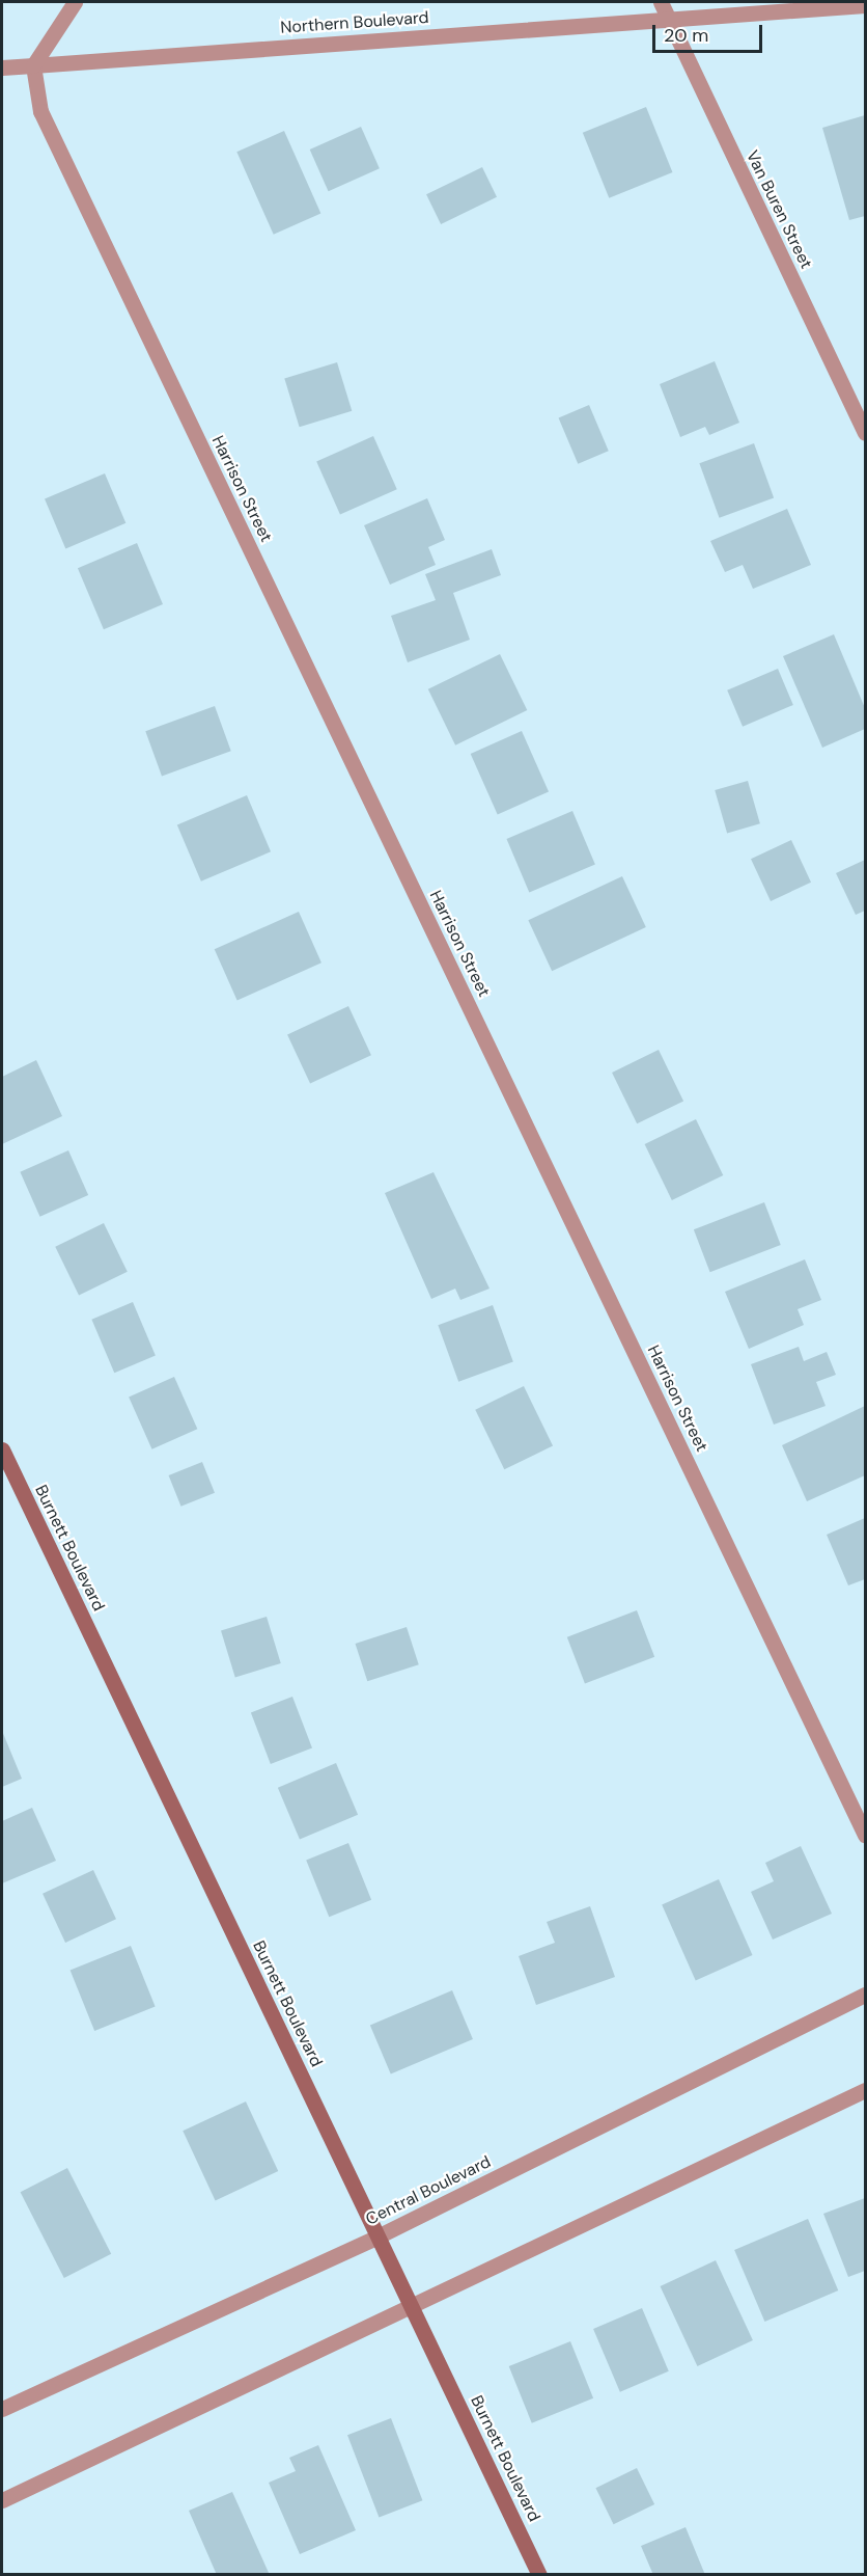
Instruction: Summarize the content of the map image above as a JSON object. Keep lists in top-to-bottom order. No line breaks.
{"streets":{"main road":["Burnett Boulevard"],"street":["Northern Boulevard","Van Buren Street","Harrison Street","Central Boulevard"]},"crossings":[["Northern Boulevard","Van Buren Street"],["Northern Boulevard","Harrison Street"],["Burnett Boulevard","Central Boulevard"]],"scale_bar":"20 m"}
